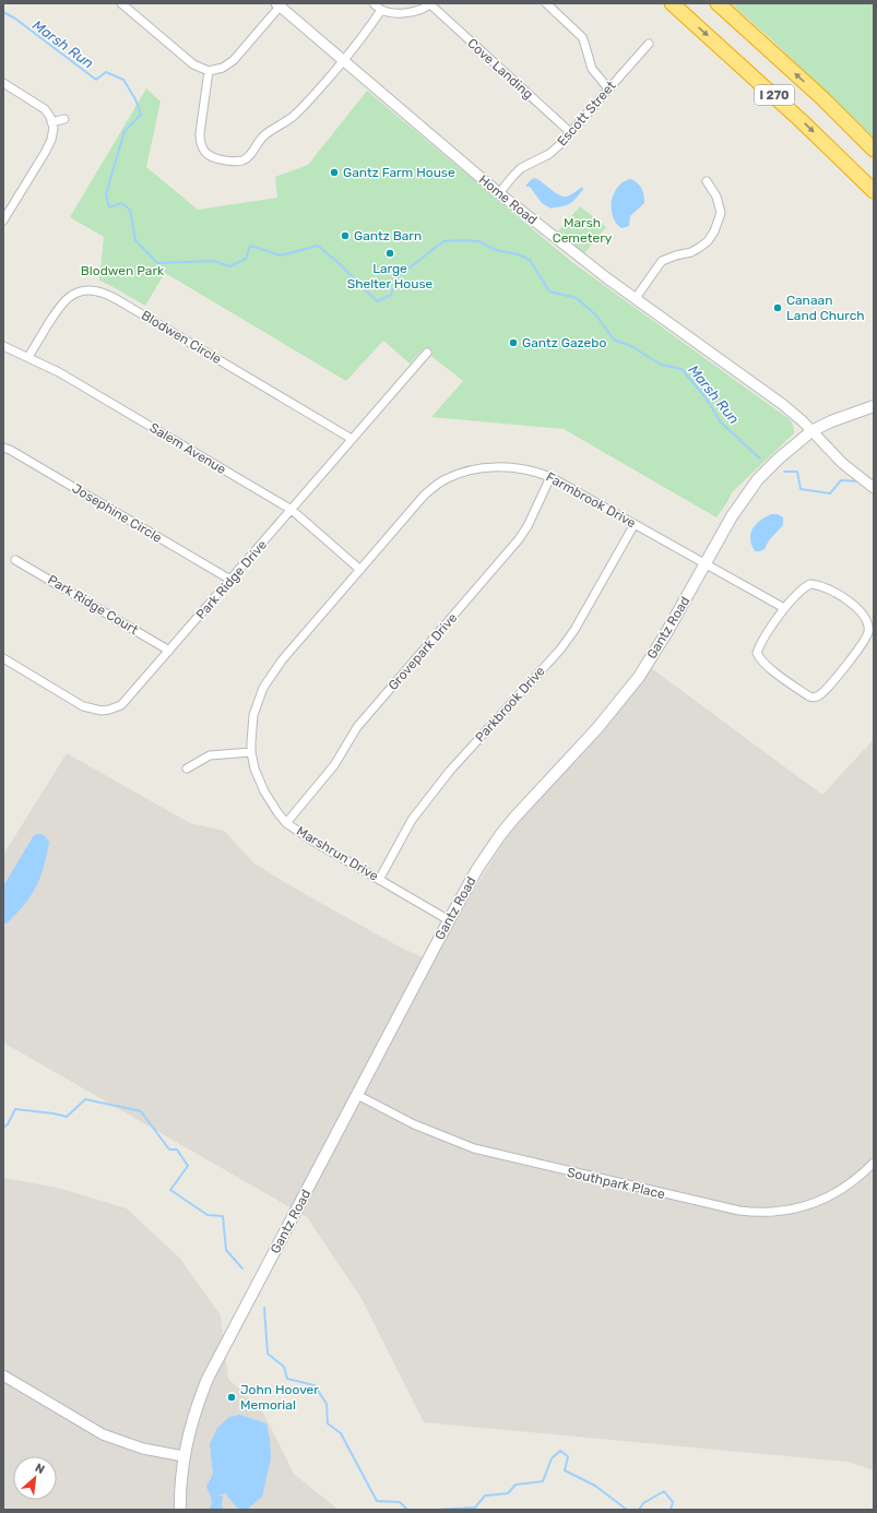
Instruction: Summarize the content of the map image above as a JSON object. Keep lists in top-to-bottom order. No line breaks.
{"streets":{"highway":["I 270"],"main road":["Gantz Road"],"street":["Cove Landing","Escott Street","Home Road","Blodwen Circle","Salem Avenue","Farmbrook Drive","Josephine Circle","Park Ridge Drive","Park Ridge Court","Grovepark Drive","Parkbrook Drive","Marshrun Drive","Southpark Place"]},"crossings":[["Cove Landing","Escott Street"],["Escott Street","Home Road"],["Home Road","Gantz Road"],["Blodwen Circle","Salem Avenue"],["Blodwen Circle","Park Ridge Drive"],["Salem Avenue","Farmbrook Drive"],["Salem Avenue","Park Ridge Drive"],["Farmbrook Drive","Gantz Road"],["Farmbrook Drive","Grovepark Drive"],["Farmbrook Drive","Parkbrook Drive"],["Farmbrook Drive","Marshrun Drive"],["Josephine Circle","Park Ridge Drive"],["Park Ridge Drive","Park Ridge Court"],["Gantz Road","Marshrun Drive"],["Gantz Road","Southpark Place"],["Grovepark Drive","Marshrun Drive"],["Parkbrook Drive","Marshrun Drive"]],"water":["Marsh Run"],"parks":["Marsh Cemetery","Blodwen Park"],"places":["Gantz Farm House","Gantz Barn","Large Shelter House","Canaan Land Church","Gantz Gazebo","John Hoover Memorial"],"north":"top right"}
